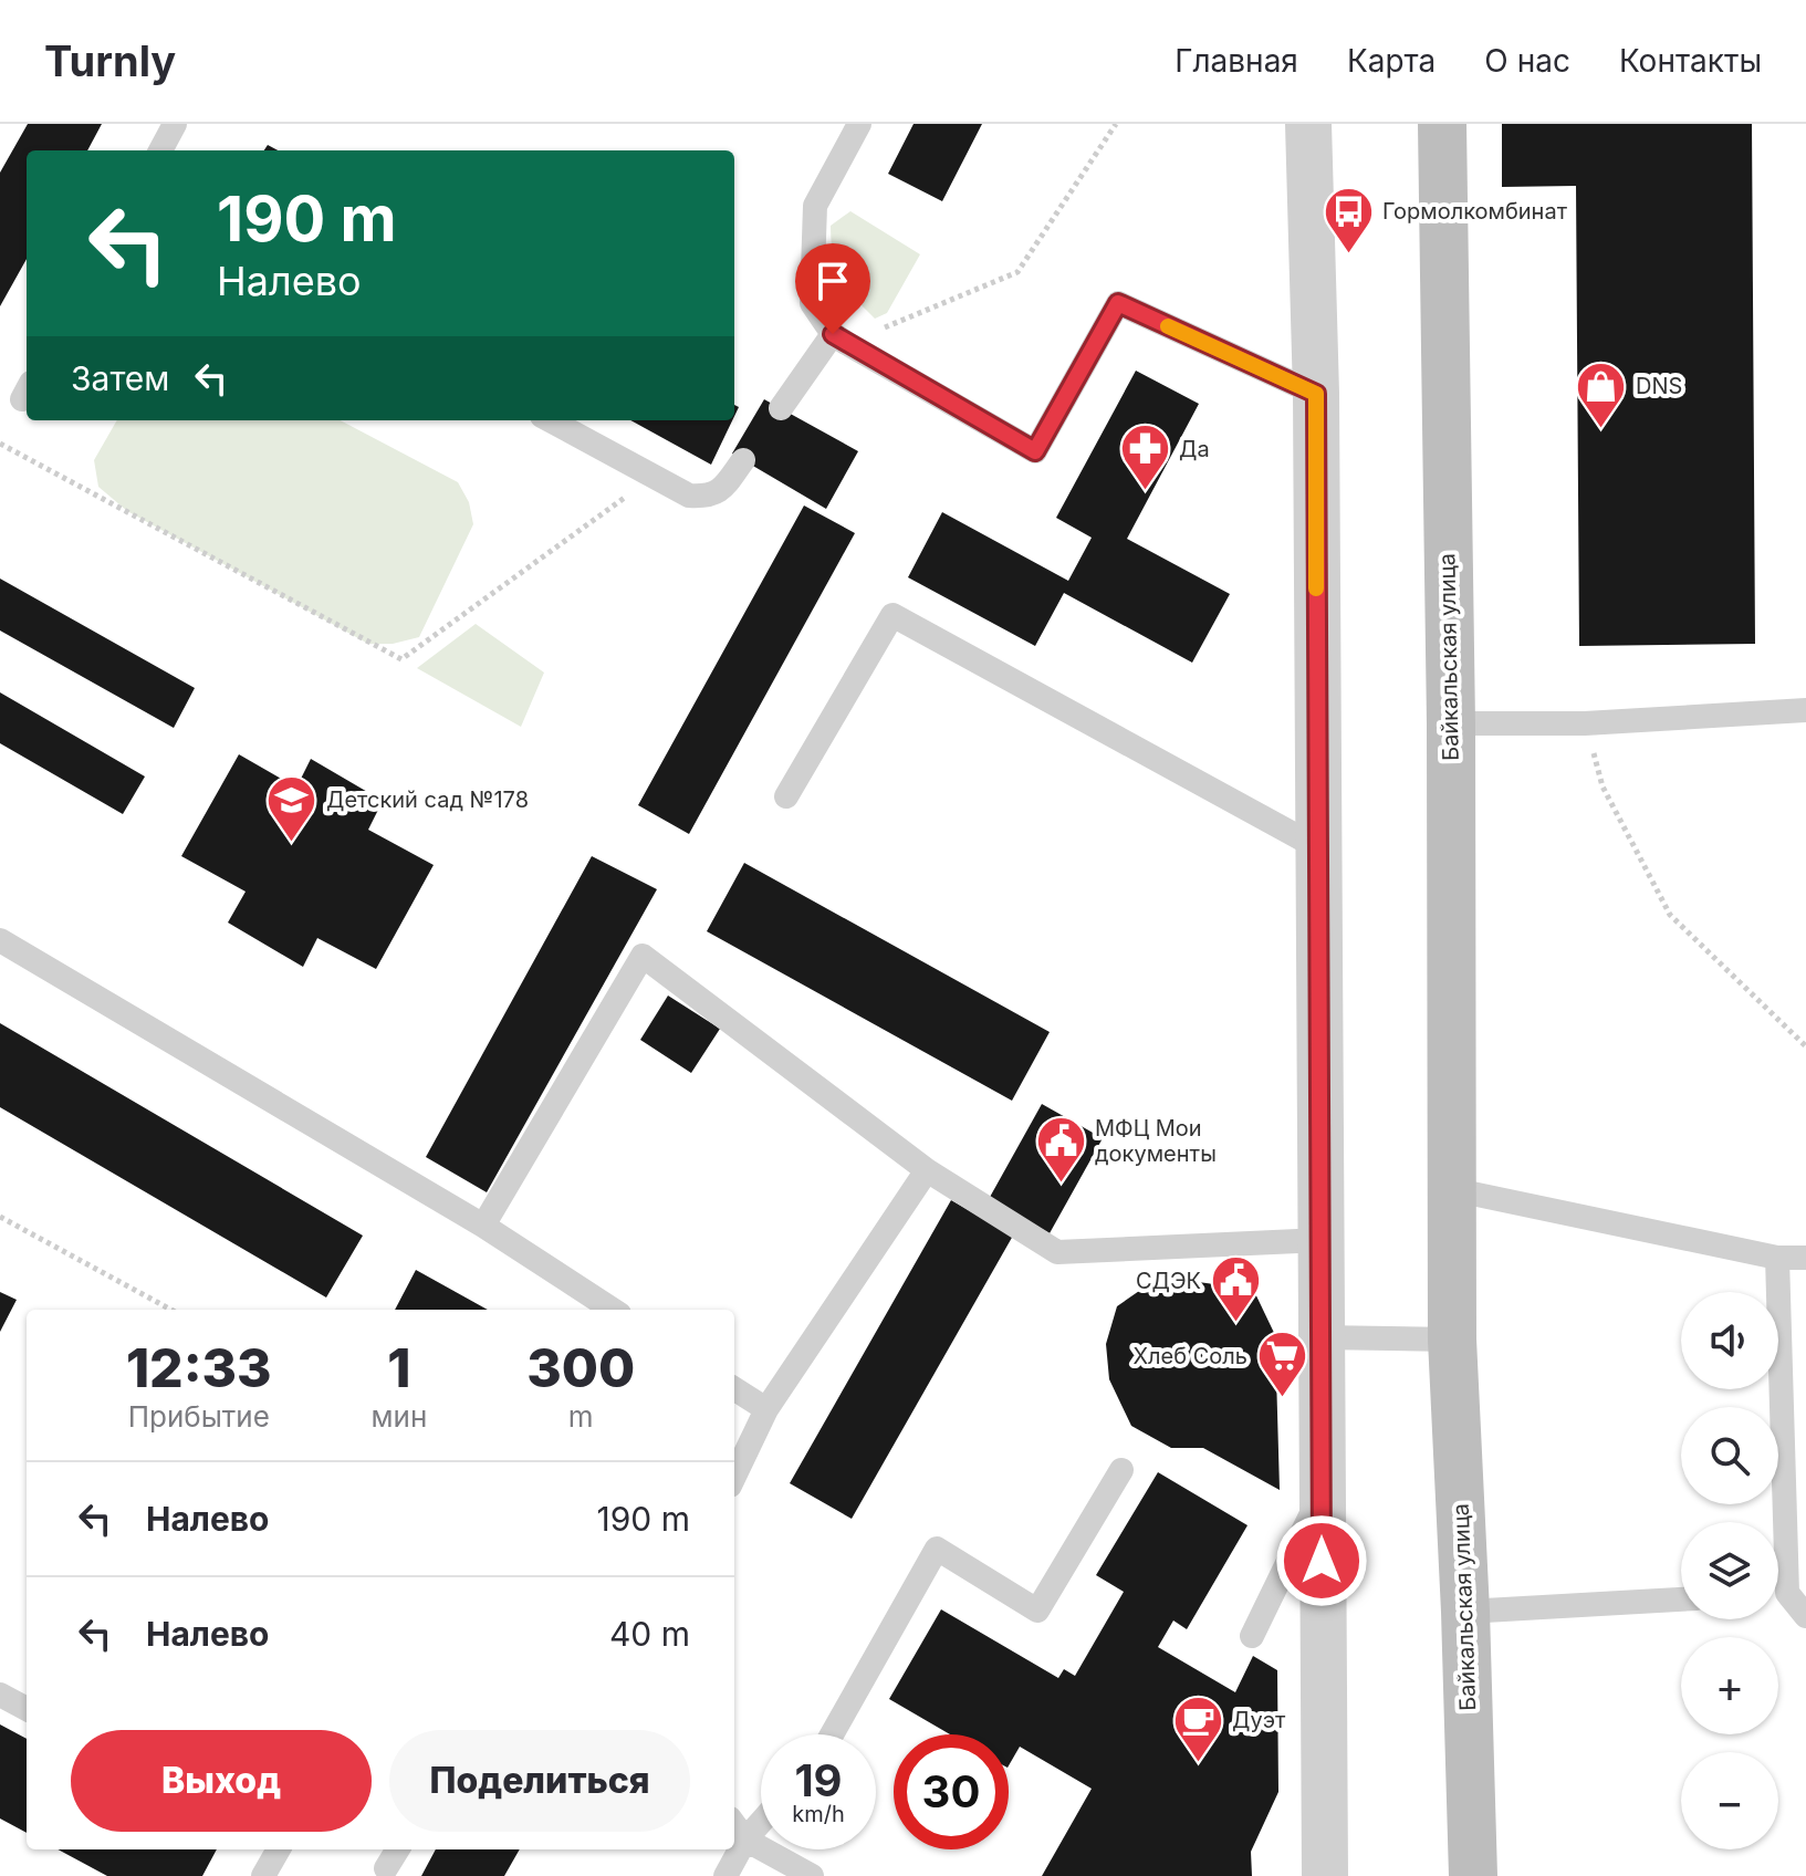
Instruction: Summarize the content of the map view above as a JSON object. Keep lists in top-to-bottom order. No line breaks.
{"streets":{"main road":["Байкальская улица"]},"places":{"bus stop":["Гормолкомбинат"],"shop":["DNS"],"pharmacy":["Да"],"school or university":["Детский сад №178"],"public building":["МФЦ Мои документы","СДЭК"],"supermarket":["Хлеб Соль"],"cafe":["Дуэт"]},"page":{"header":"Turnly","nav":["Главная","Карта","О нас","Контакты"],"turn":["190 m","Налево"],"then":"Затем","map_buttons":["+","−"],"eta":["12:33","Прибытие","1","мин","300","m"],"list":[{"name":"Налево","value":"190 m"},{"name":"Налево","value":"40 m"}],"buttons":["Выход","Поделиться"],"speed":"19 km/h","limit":"30"}}
